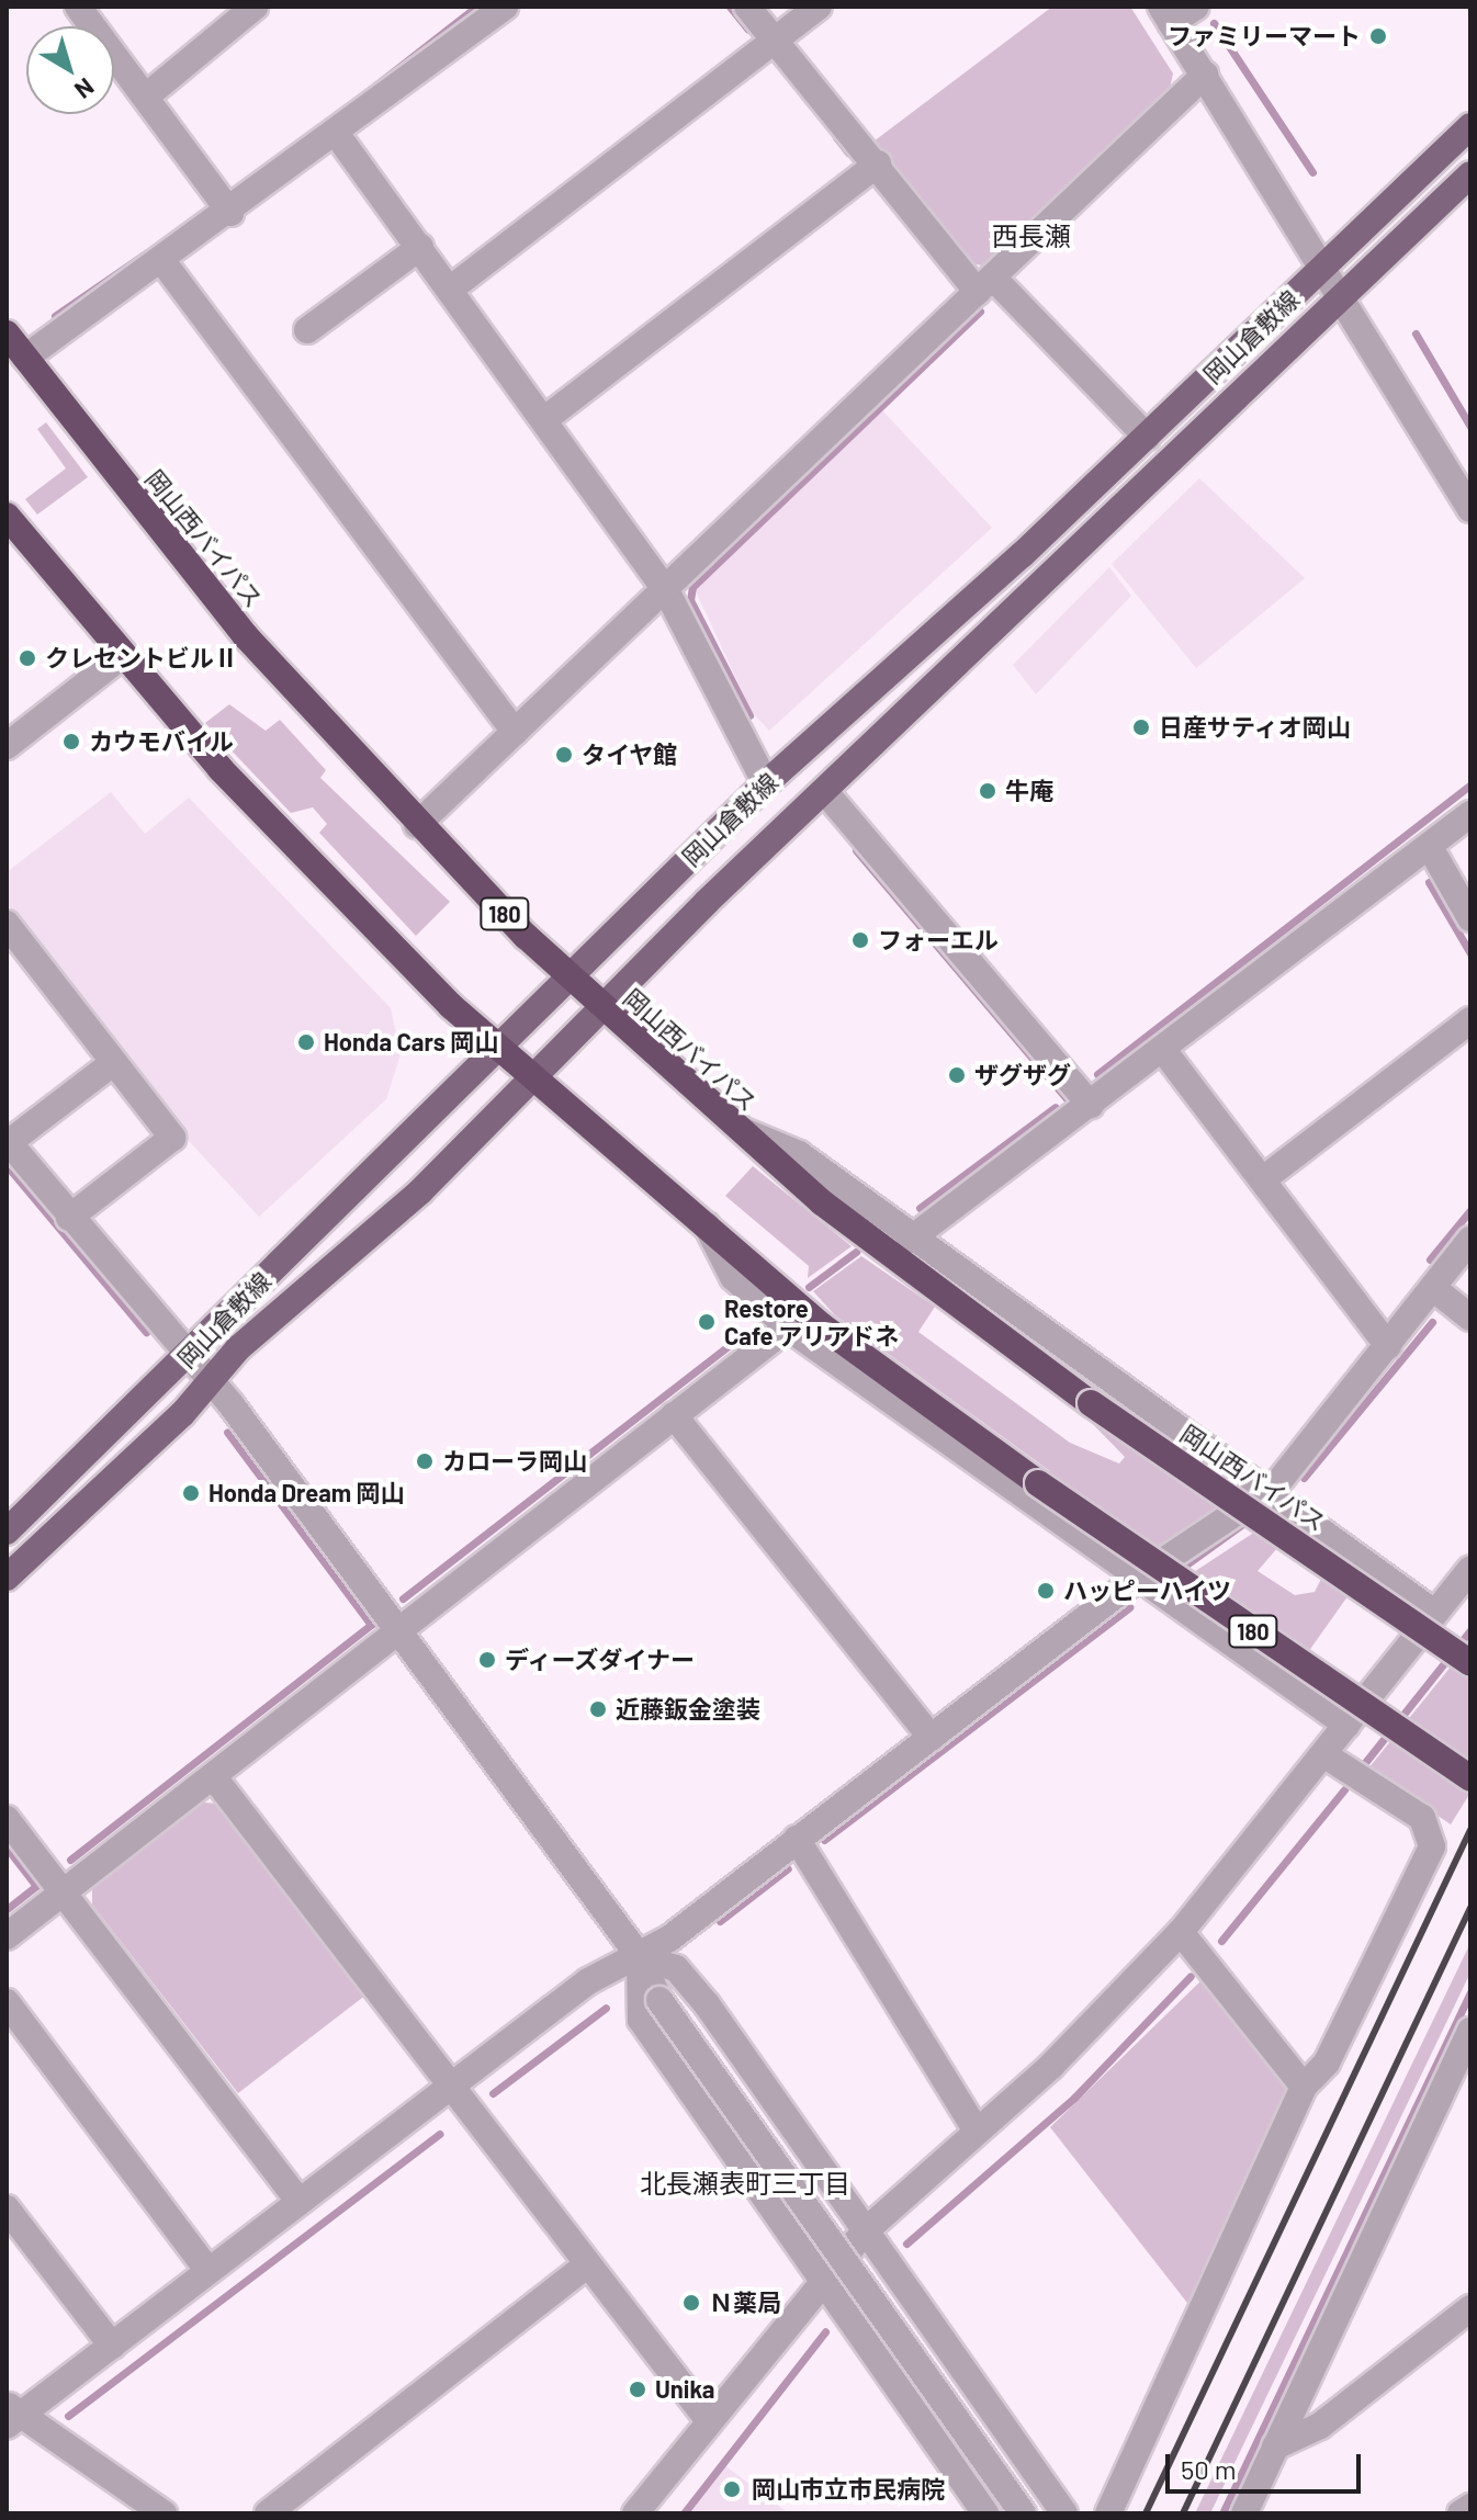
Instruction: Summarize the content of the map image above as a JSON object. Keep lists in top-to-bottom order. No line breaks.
{"streets":{"highway":["岡山西バイパス","180"],"main road":["岡山倉敷線"]},"crossings":[["岡山倉敷線","岡山西バイパス"],["岡山倉敷線","180"]],"districts":["西長瀬","北長瀬表町三丁目"],"places":["ファミリーマート","クレセントビルⅡ","日産サティオ岡山","カウモバイル","タイヤ館","牛庵","フォーエル","Honda Cars 岡山","ザグザグ","Restore Cafe アリアドネ","カローラ岡山","Honda Dream 岡山","ハッピーハイツ","ディーズダイナー","近藤鈑金塗装","Ｎ薬局","Unika","岡山市立市民病院"],"scale_bar":"50 m","north":"bottom right"}
